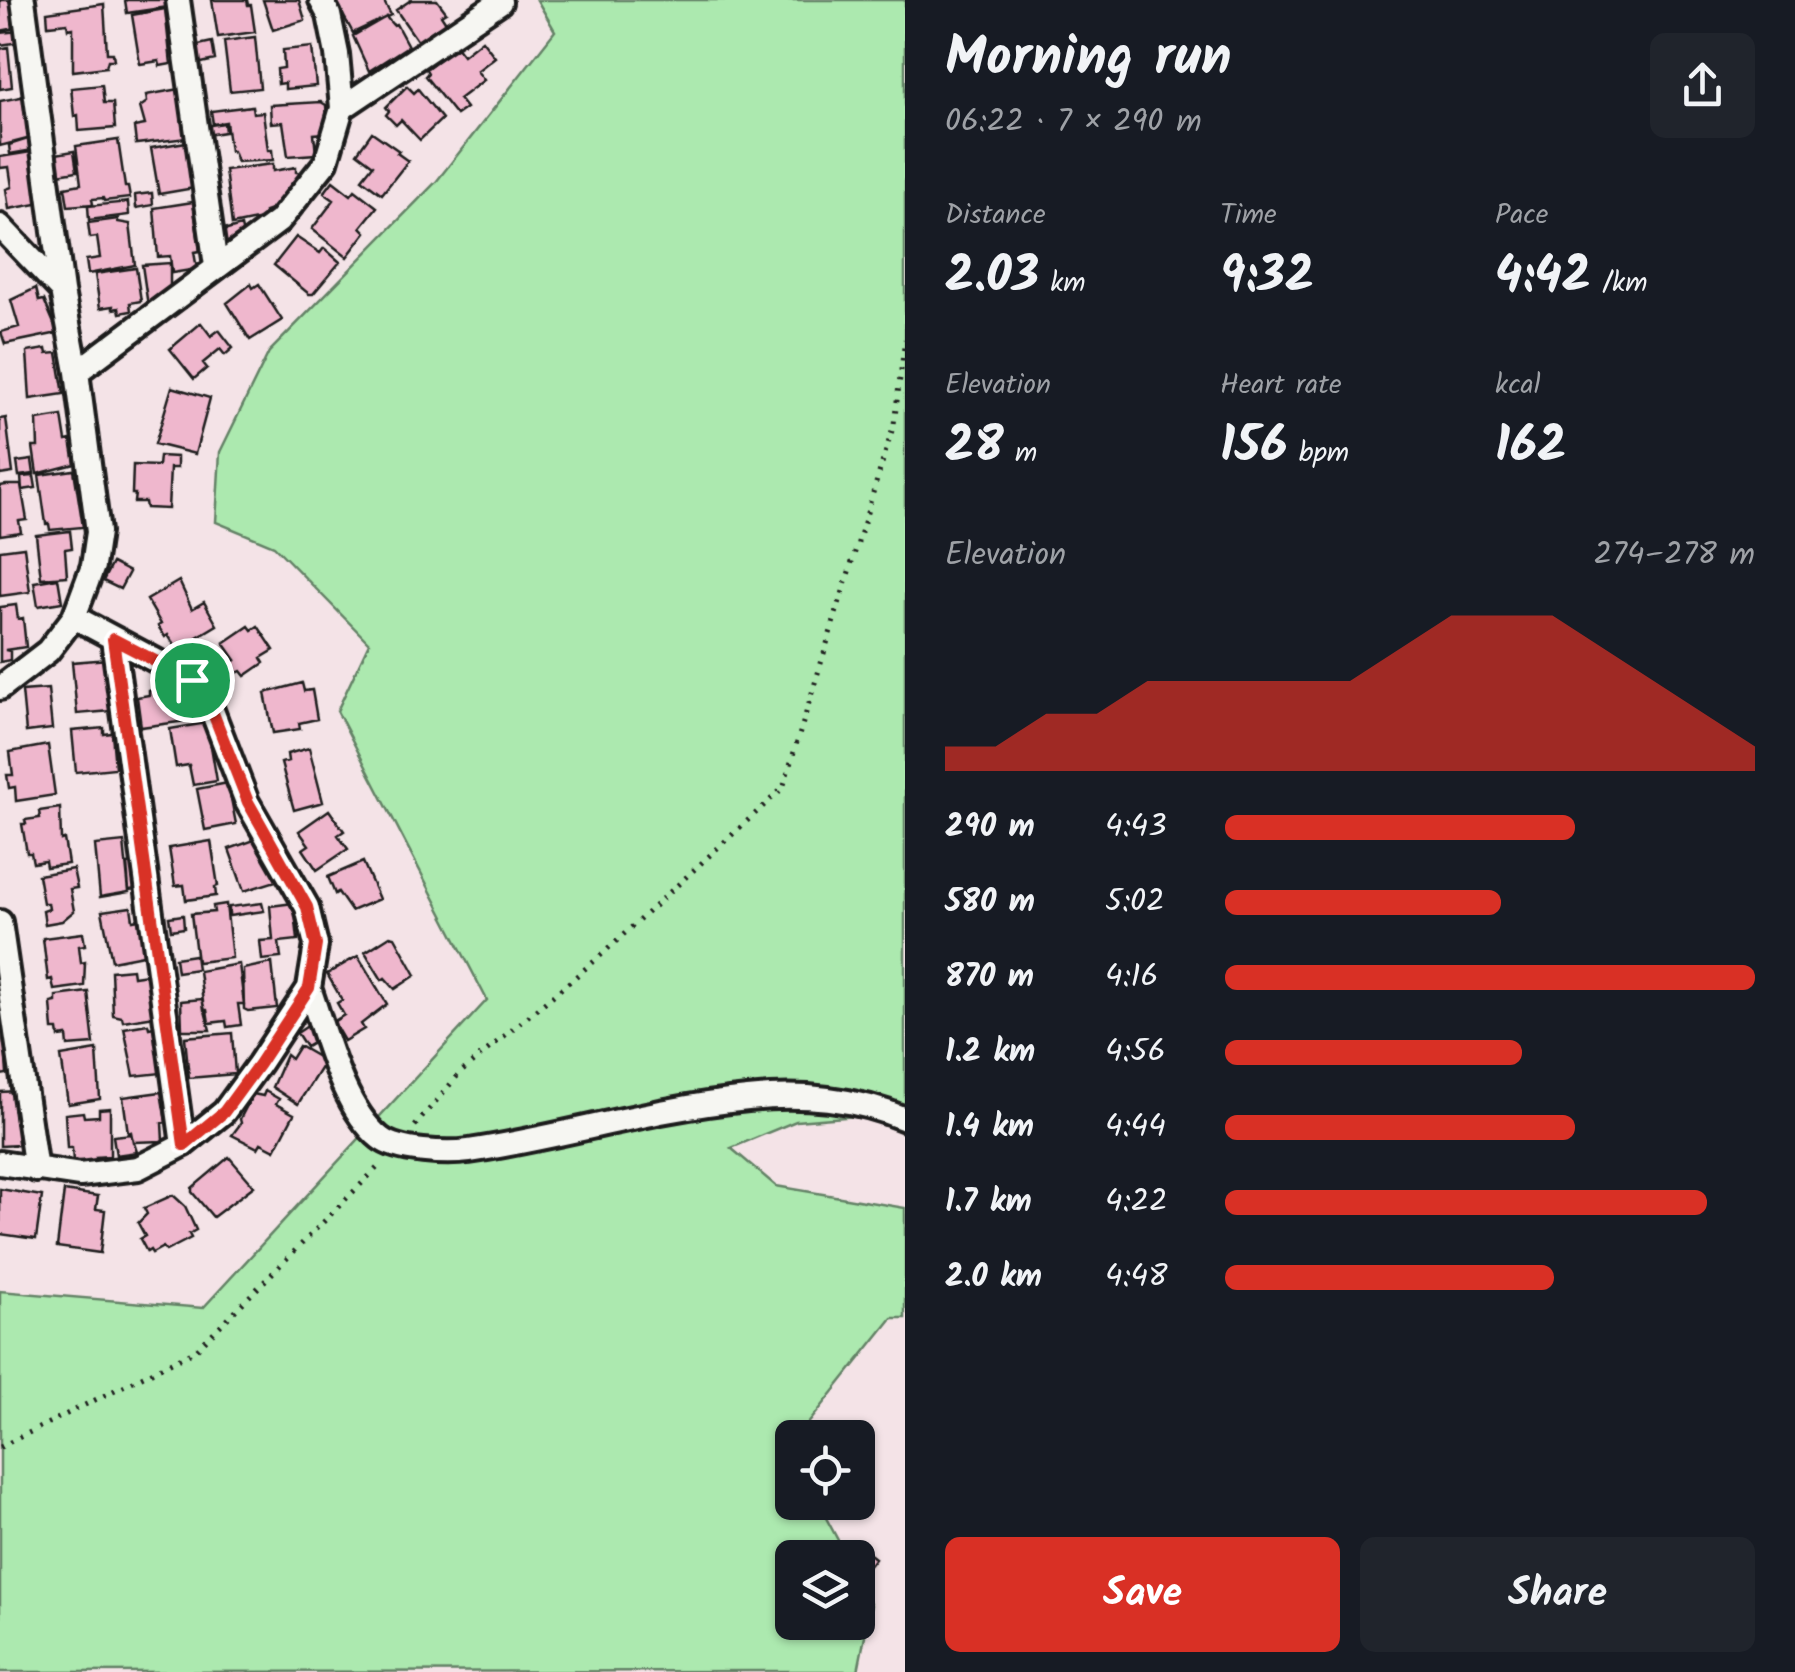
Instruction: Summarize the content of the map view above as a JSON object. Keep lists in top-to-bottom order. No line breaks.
{"page":{"heading":["Morning run","06:22 · 7 × 290 m"],"stats":[["Distance","2.03 km"],["Time","9:32"],["Pace","4:42 /km"],["Elevation","28 m"],["Heart rate","156 bpm"],["kcal","162"]],"chart":["Elevation","274–278 m"],"list":[{"name":"290 m","note":"4:43"},{"name":"580 m","note":"5:02"},{"name":"870 m","note":"4:16"},{"name":"1.2 km","note":"4:56"},{"name":"1.4 km","note":"4:44"},{"name":"1.7 km","note":"4:22"},{"name":"2.0 km","note":"4:48"}],"buttons":["Save","Share"]}}
